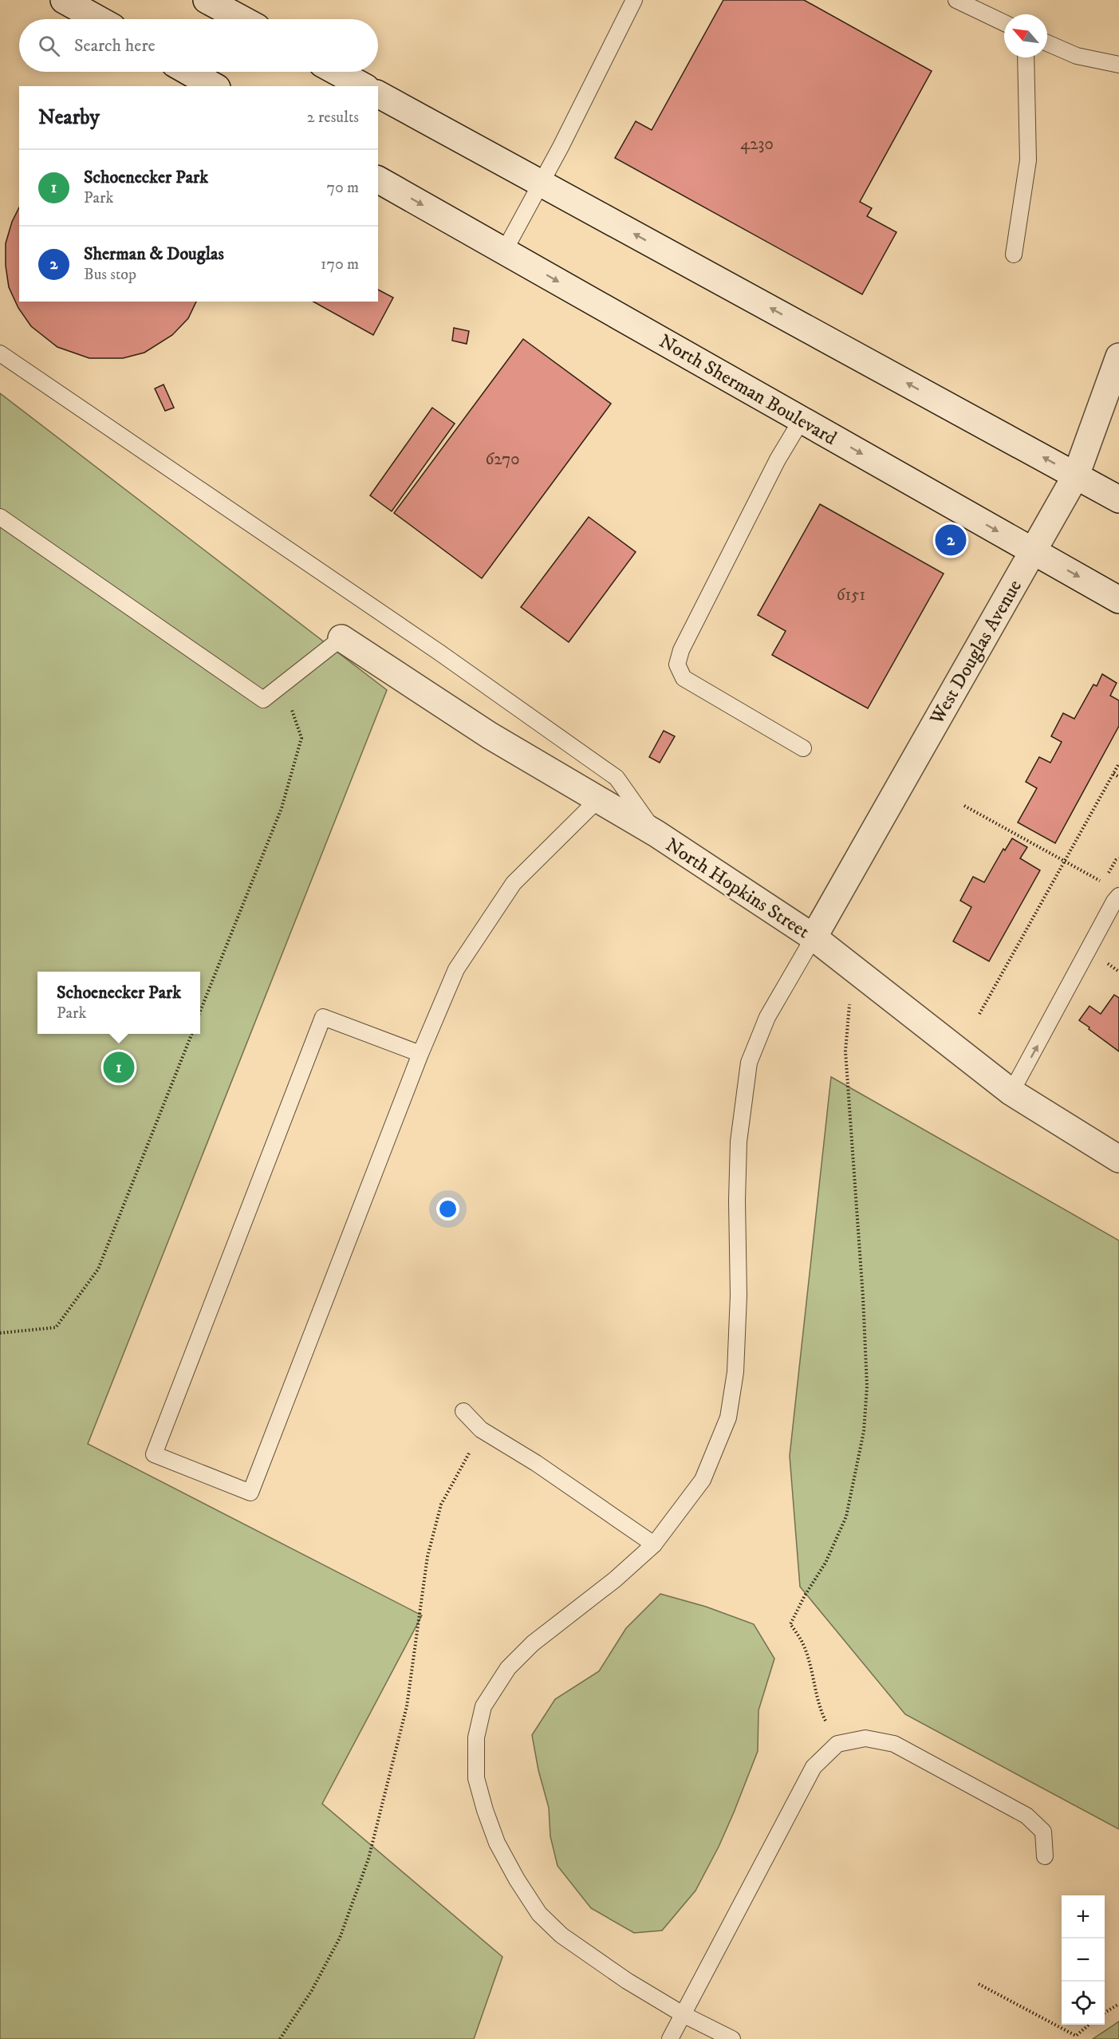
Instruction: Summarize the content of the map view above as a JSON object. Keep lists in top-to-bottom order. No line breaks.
{"streets":{"main road":["North Sherman Boulevard","West Douglas Avenue","North Hopkins Street"]},"crossings":[["North Sherman Boulevard","West Douglas Avenue"],["West Douglas Avenue","North Hopkins Street"]],"house_numbers":["4230","6270","6151"],"north":"top left","page":{"search":"Search here","heading":["Nearby","2 results"],"list":[{"mark":"1","name":"Schoenecker Park","note":"Park","value":"70 m"},{"mark":"2","name":"Sherman & Douglas","note":"Bus stop","value":"170 m"}],"pins":["2","1"],"popup":["Schoenecker Park","Park"],"map_buttons":["+","−"]}}
